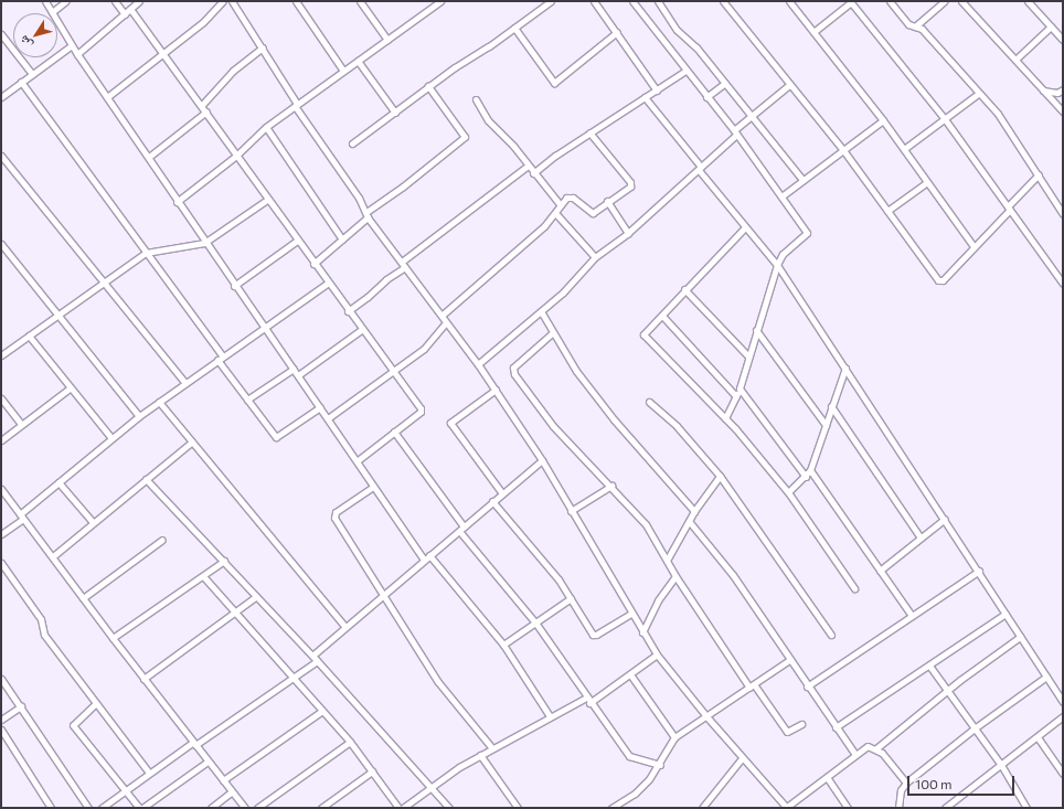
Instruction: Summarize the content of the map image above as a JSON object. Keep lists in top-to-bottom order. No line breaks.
{"scale_bar":"100 m","north":"bottom left"}
